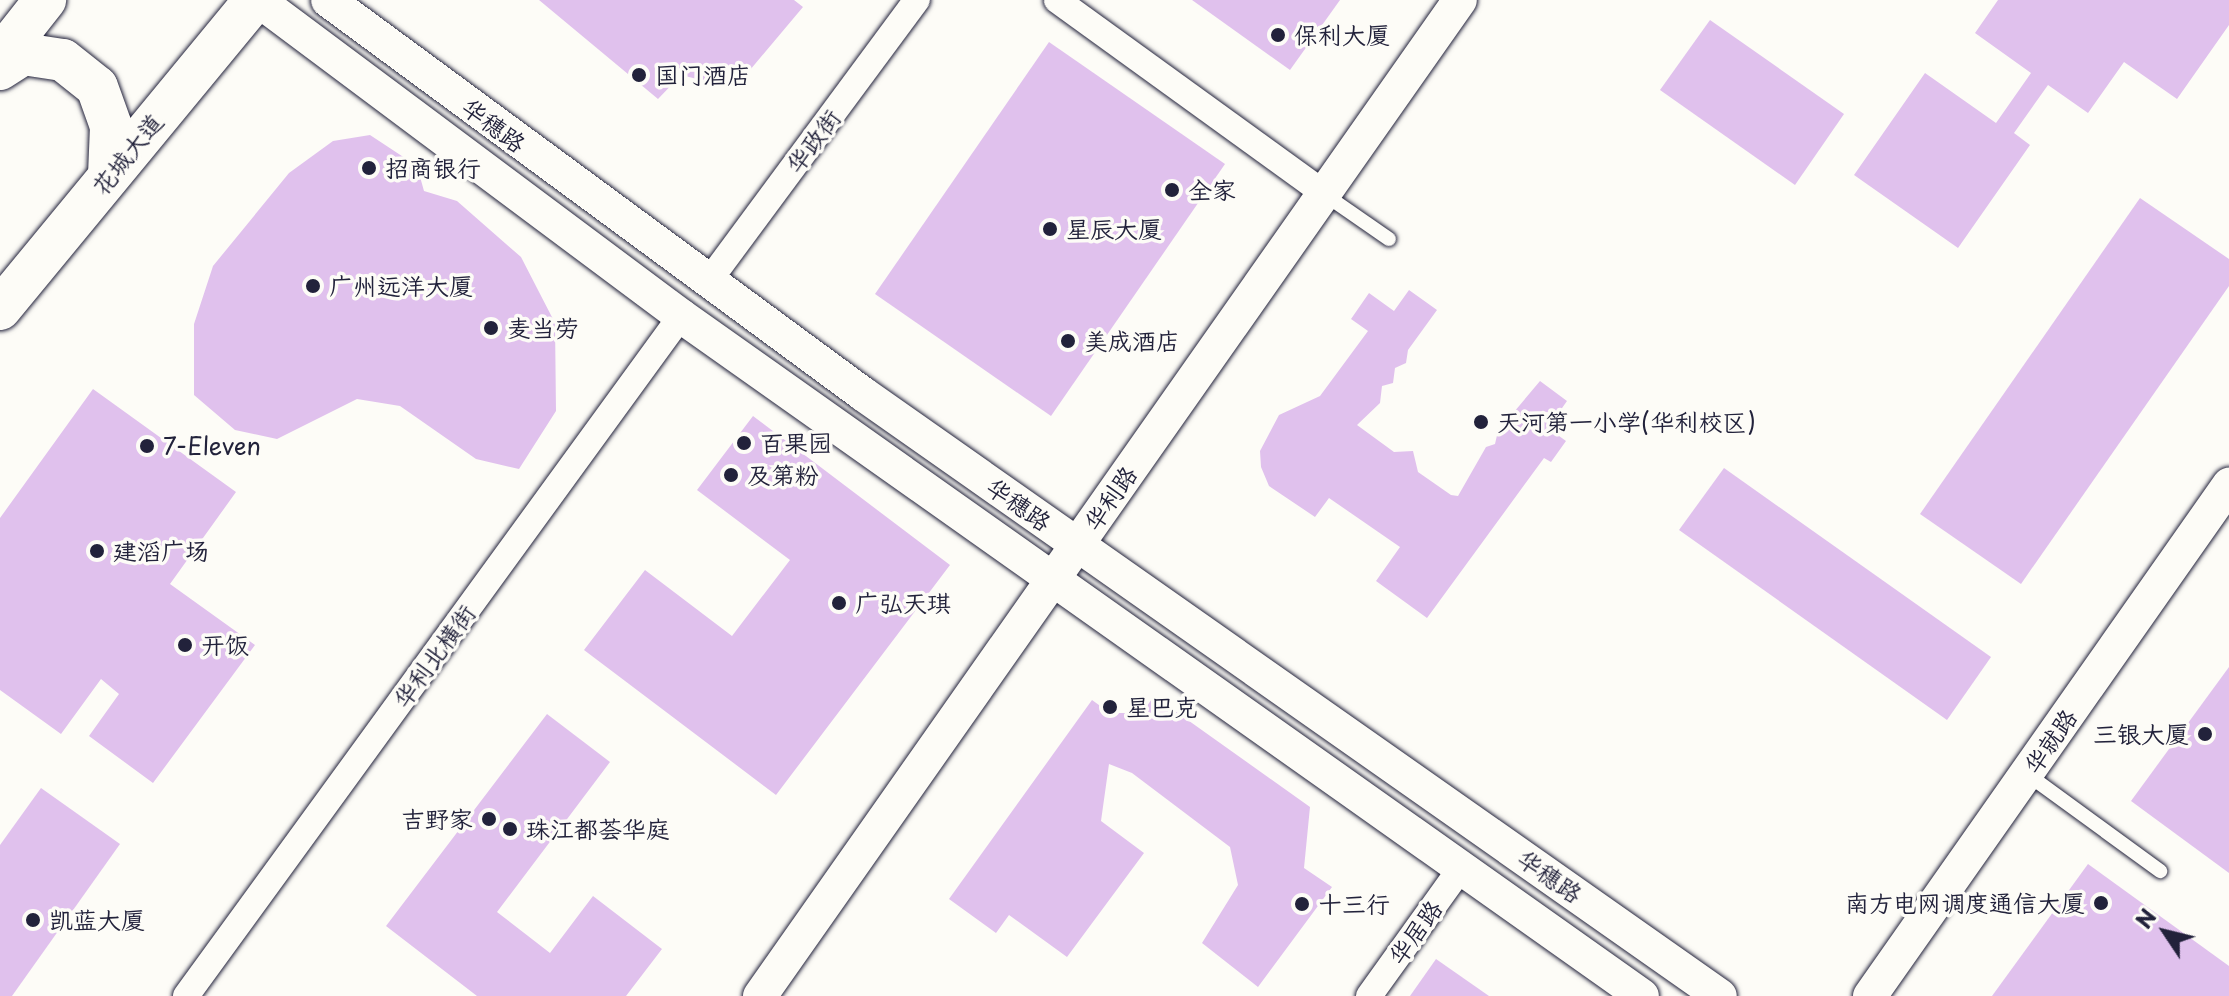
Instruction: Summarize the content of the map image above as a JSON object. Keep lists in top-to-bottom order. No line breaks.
{"streets":{"main road":["花城大道"],"street":["华穗路","华政街","华利路","华利北横街","华就路","华居路"]},"crossings":[["华穗路","华政街"],["华穗路","花城大道"],["华穗路","华利路"],["华穗路","华利北横街"],["华穗路","华居路"]],"places":["保利大厦","国门酒店","招商银行","全家","星辰大厦","广州远洋大厦","麦当劳","美成酒店","天河第一小学(华利校区)","百果园","7-Eleven","及第粉","建滔广场","广弘天琪","开饭","星巴克","三银大厦","吉野家","珠江都荟华庭","南方电网调度通信大厦","十三行","凯蓝大厦"],"north":"top left"}
